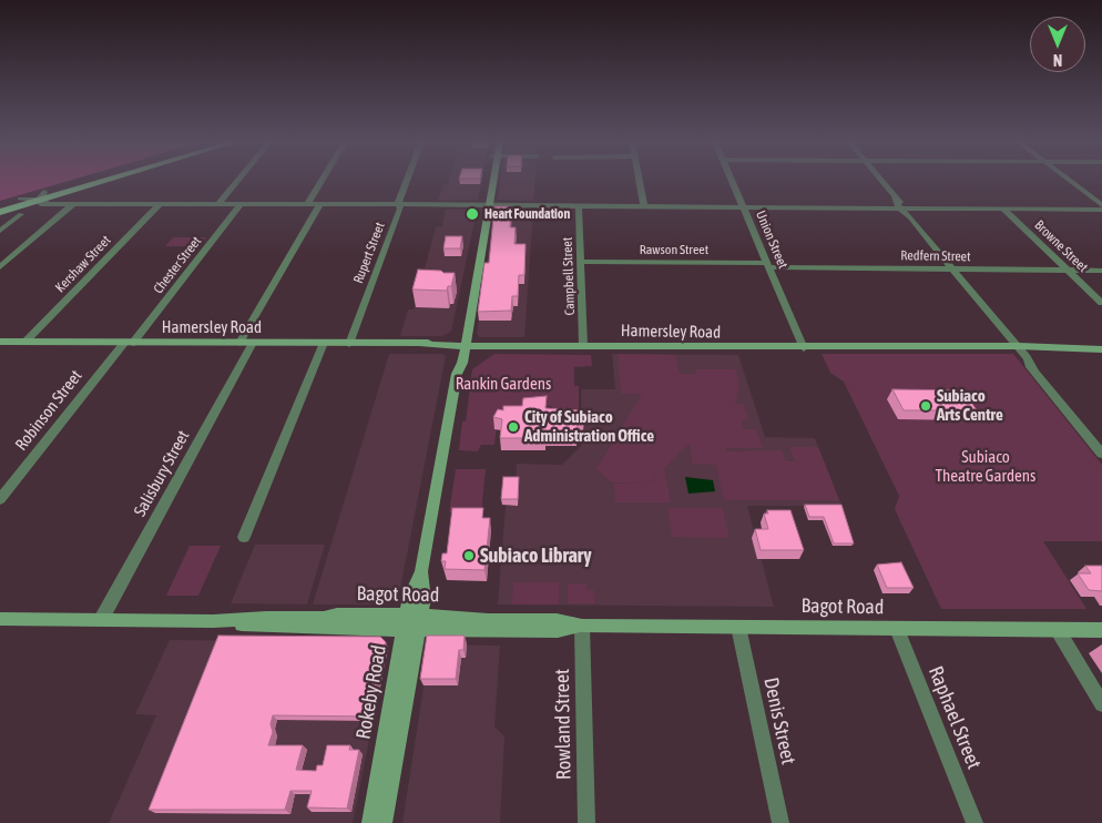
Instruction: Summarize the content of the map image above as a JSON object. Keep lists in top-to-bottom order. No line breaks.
{"streets":{"main road":["Hamersley Road","Bagot Road","Rokeby Road"],"street":["Union Street","Browne Street","Rawson Street","Rupert Street","Redfern Street","Kershaw Street","Chester Street","Campbell Street","Robinson Street","Salisbury Street","Raphael Street","Denis Street","Rowland Street"]},"crossings":[["Union Street","Rawson Street"],["Union Street","Redfern Street"],["Union Street","Hamersley Road"],["Browne Street","Redfern Street"],["Rawson Street","Redfern Street"],["Rawson Street","Campbell Street"],["Rupert Street","Hamersley Road"],["Kershaw Street","Hamersley Road"],["Chester Street","Hamersley Road"],["Chester Street","Robinson Street"],["Campbell Street","Hamersley Road"],["Hamersley Road","Robinson Street"],["Hamersley Road","Salisbury Street"],["Hamersley Road","Rokeby Road"],["Salisbury Street","Bagot Road"],["Bagot Road","Rokeby Road"],["Bagot Road","Raphael Street"],["Bagot Road","Denis Street"],["Bagot Road","Rowland Street"]],"parks":["Rankin Gardens","Subiaco Theatre Gardens"],"places":["Heart Foundation","Subiaco Arts Centre","City of Subiaco Administration Office","Subiaco Library"],"north":"bottom"}
